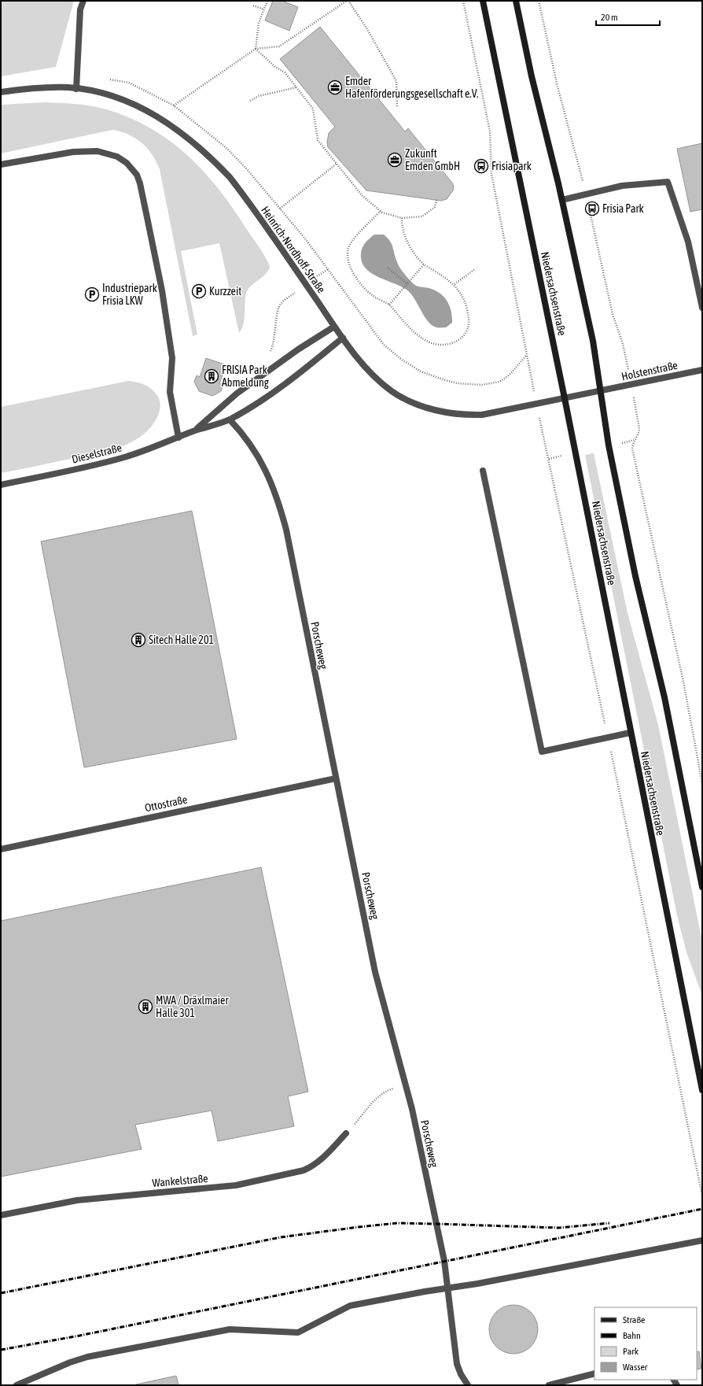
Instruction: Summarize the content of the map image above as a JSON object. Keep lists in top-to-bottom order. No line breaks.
{"streets":{"main road":["Niedersachsenstraße"],"street":["Heinrich-Nordhoff-Straße","Holstenstraße","Dieselstraße","Porscheweg","Ottostraße","Wankelstraße"]},"crossings":[["Heinrich-Nordhoff-Straße","Niedersachsenstraße"],["Heinrich-Nordhoff-Straße","Holstenstraße"],["Heinrich-Nordhoff-Straße","Dieselstraße"],["Niedersachsenstraße","Holstenstraße"],["Dieselstraße","Porscheweg"],["Porscheweg","Ottostraße"]],"places":{"office":["Emder Hafenförderungsgesellschaft e.V.","Zukunft Emden GmbH"],"bus stop":["Frisiapark","Frisia Park"],"parking":["Kurzzeit","Industriepark Frisia LKW"],"building":["FRISIA Park Abmeldung","Sitech Halle 201","MWA / Dräxlmaier Halle 301"]},"legend":["Straße","Bahn","Park","Wasser"],"scale_bar":"20 m"}
